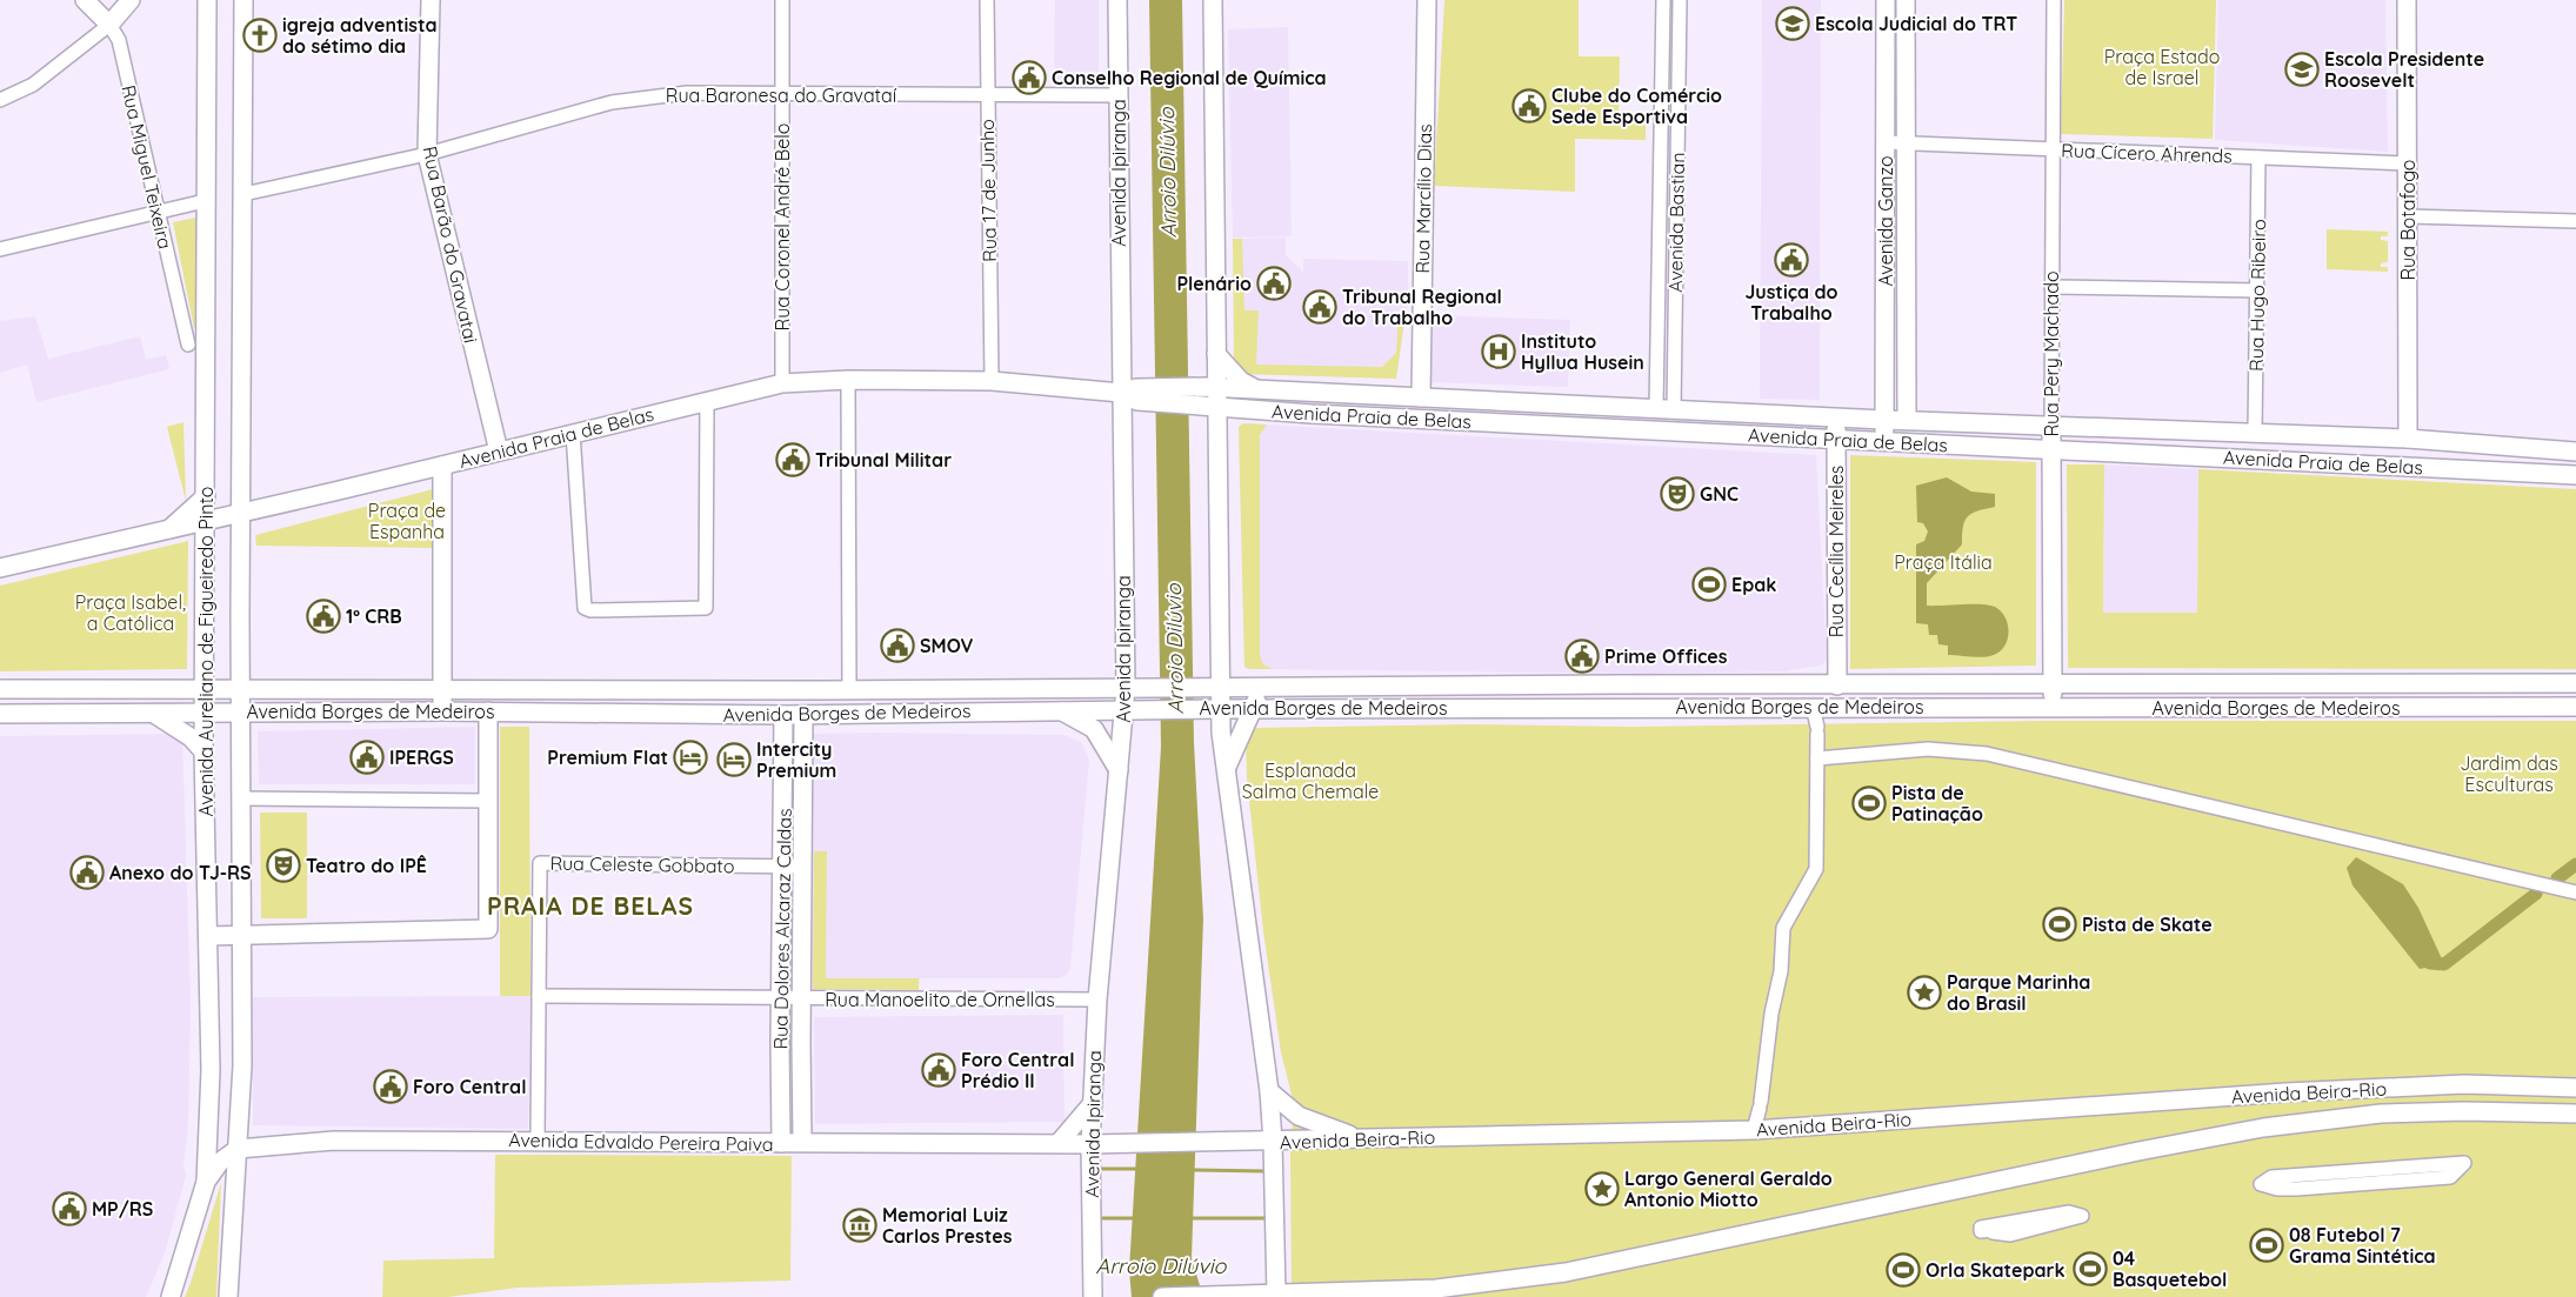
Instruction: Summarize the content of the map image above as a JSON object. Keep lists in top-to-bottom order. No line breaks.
{"streets":{"main road":["Rua Miguel Teixeira","Avenida Ipiranga","Rua Marcílio Dias","Rua Botafogo","Avenida Ganzo","Rua Barão do Gravatai","Rua Pery Machado","Avenida Praia de Belas","Rua Cecília Meireles","Avenida Aureliano de Figueiredo Pinto","Avenida Borges de Medeiros","Rua Dolores Alcaraz Caldas","Avenida Beira-Rio","Avenida Edvaldo Pereira Paiva"],"street":["Rua Baronesa do Gravataí","Rua Cícero Ahrends","Rua 17 de Junho","Avenida Bastian","Rua Coronel André Belo","Rua Hugo Ribeiro","Rua Celeste Gobbato","Rua Manoelito de Ornellas"]},"crossings":[["Rua Baronesa do Gravataí","Avenida Ipiranga"],["Rua Baronesa do Gravataí","Rua 17 de Junho"],["Rua Baronesa do Gravataí","Rua Coronel André Belo"],["Rua Baronesa do Gravataí","Rua Barão do Gravatai"],["Rua Baronesa do Gravataí","Avenida Aureliano de Figueiredo Pinto"],["Rua Cícero Ahrends","Rua Botafogo"],["Rua Cícero Ahrends","Avenida Ganzo"],["Rua Cícero Ahrends","Rua Hugo Ribeiro"],["Rua Cícero Ahrends","Rua Pery Machado"],["Avenida Ipiranga","Avenida Praia de Belas"],["Avenida Ipiranga","Avenida Borges de Medeiros"],["Avenida Ipiranga","Rua Manoelito de Ornellas"],["Avenida Ipiranga","Avenida Beira-Rio"],["Avenida Ipiranga","Avenida Edvaldo Pereira Paiva"],["Rua 17 de Junho","Avenida Praia de Belas"],["Rua Marcílio Dias","Avenida Praia de Belas"],["Rua Botafogo","Avenida Praia de Belas"],["Avenida Ganzo","Avenida Praia de Belas"],["Avenida Bastian","Avenida Praia de Belas"],["Rua Coronel André Belo","Avenida Praia de Belas"],["Rua Barão do Gravatai","Avenida Praia de Belas"],["Rua Hugo Ribeiro","Avenida Praia de Belas"],["Rua Pery Machado","Avenida Praia de Belas"],["Rua Pery Machado","Avenida Borges de Medeiros"],["Avenida Praia de Belas","Rua Cecília Meireles"],["Avenida Praia de Belas","Avenida Aureliano de Figueiredo Pinto"],["Rua Cecília Meireles","Avenida Borges de Medeiros"],["Avenida Aureliano de Figueiredo Pinto","Avenida Borges de Medeiros"],["Avenida Aureliano de Figueiredo Pinto","Avenida Edvaldo Pereira Paiva"],["Avenida Borges de Medeiros","Rua Dolores Alcaraz Caldas"],["Rua Celeste Gobbato","Rua Dolores Alcaraz Caldas"],["Rua Dolores Alcaraz Caldas","Rua Manoelito de Ornellas"],["Rua Dolores Alcaraz Caldas","Avenida Edvaldo Pereira Paiva"],["Avenida Beira-Rio","Avenida Edvaldo Pereira Paiva"]],"districts":["PRAIA DE BELAS"],"water":["Arroio Dilúvio"],"parks":["Praça Estado de Israel","Praça de Espanha","Praça Itália","Praça Isabel, a Católica","Jardim das Esculturas","Esplanada Salma Chemale"],"places":{"school or university":["Escola Judicial do TRT","Escola Presidente Roosevelt"],"church":["igreja adventista do sétimo dia"],"public building":["Conselho Regional de Química","Clube do Comércio Sede Esportiva","Justiça do Trabalho","Plenário","Tribunal Regional do Trabalho","Tribunal Militar","1º CRB","SMOV","Prime Offices","IPERGS","Anexo do TJ-RS","Foro Central Prédio II","Foro Central","MP/RS"],"hospital":["Instituto Hyllua Husein"],"theatre":["GNC","Teatro do IPÊ"],"sports":["Epak","Pista de Patinação","Pista de Skate","08 Futebol 7 Grama Sintética","04 Basquetebol","Orla Skatepark"],"hotel":["Premium Flat","Intercity Premium"],"place":["Parque Marinha do Brasil","Largo General Geraldo Antonio Miotto"],"museum":["Memorial Luiz Carlos Prestes"]}}
